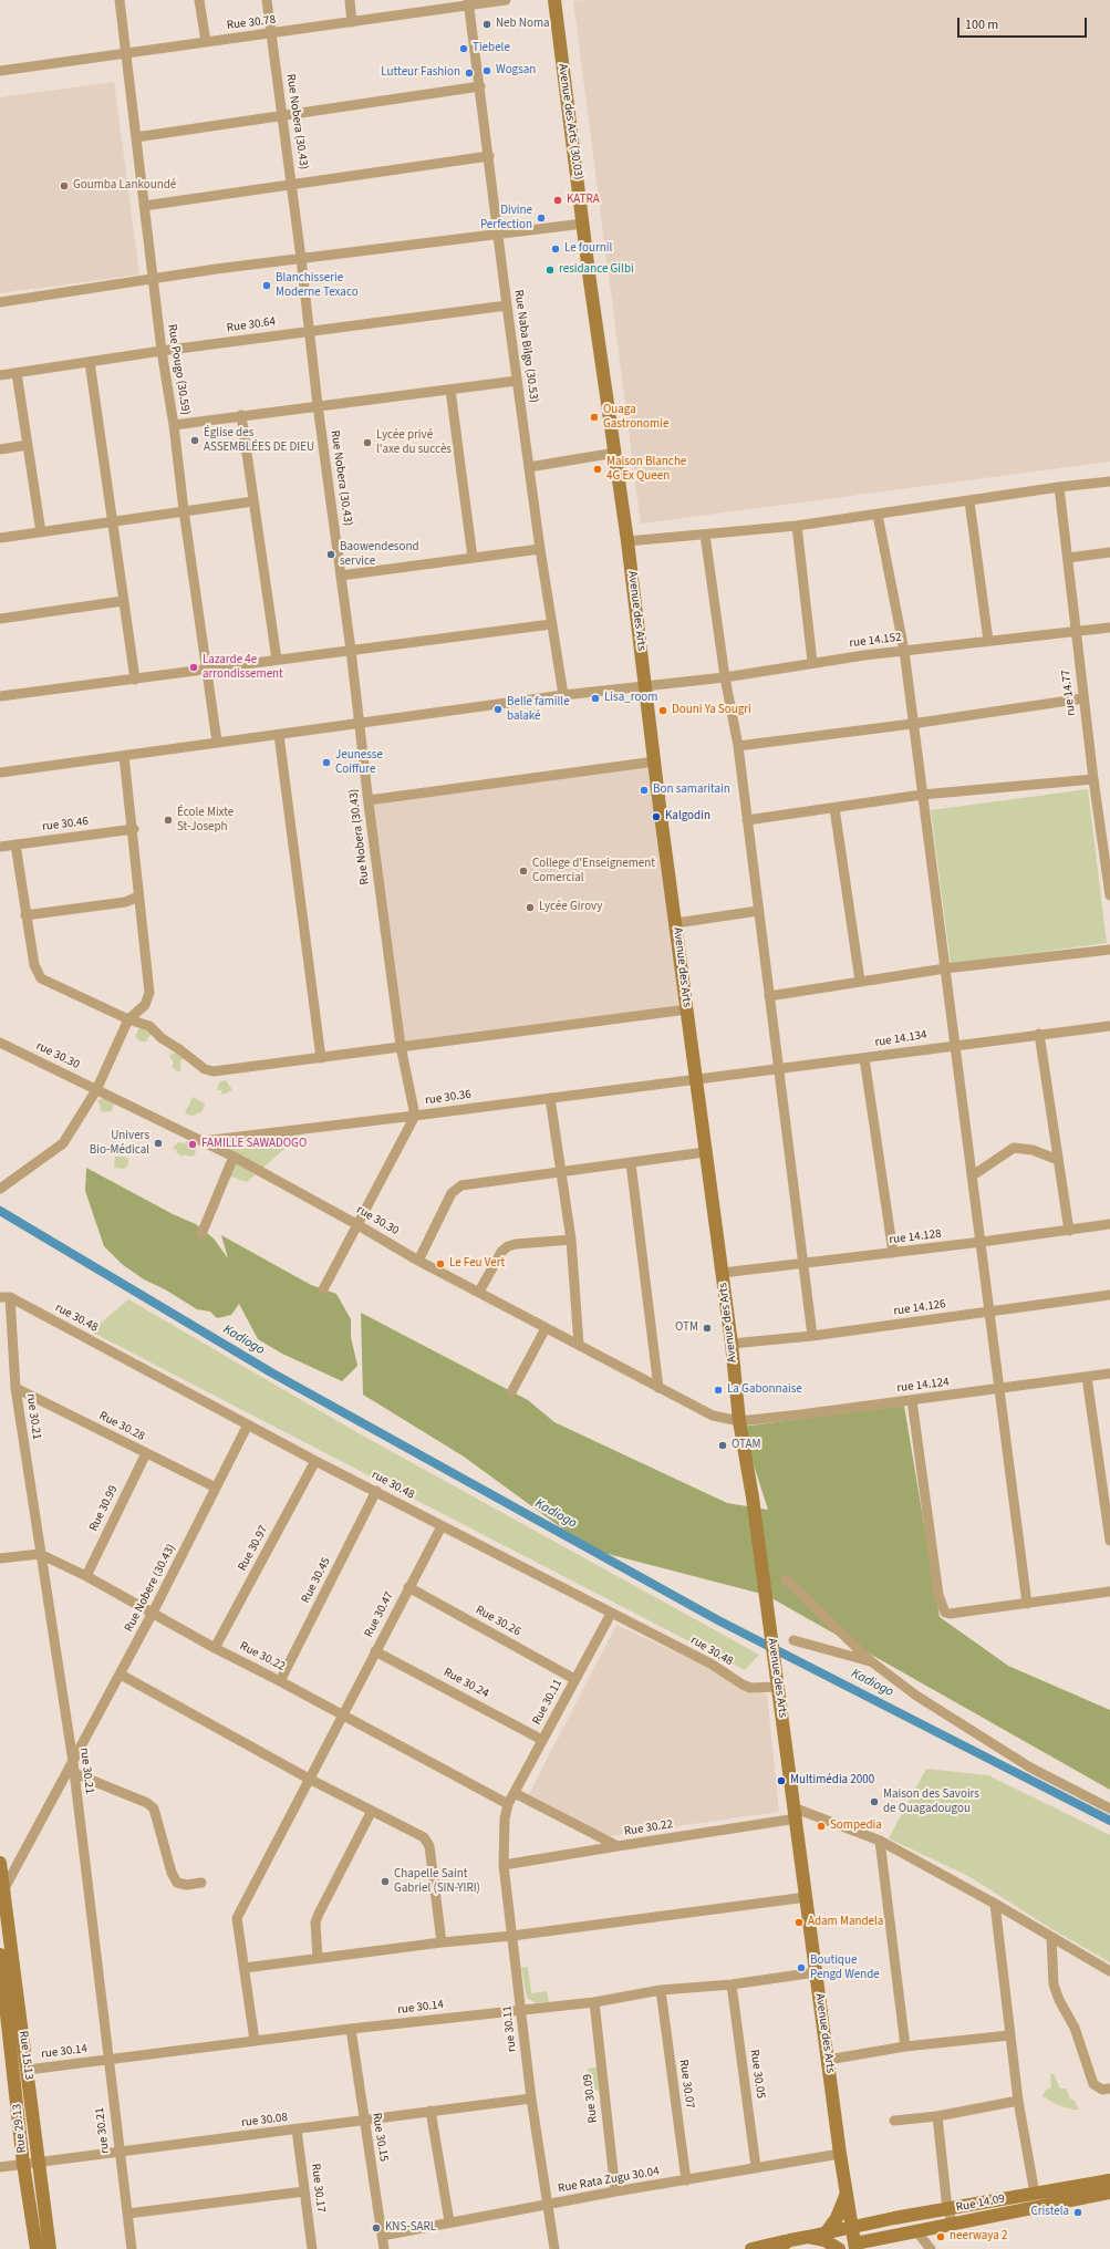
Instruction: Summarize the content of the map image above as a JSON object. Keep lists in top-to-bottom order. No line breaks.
{"streets":{"street":["Rue 30.78","Rue Nobera (30.43)","Avenue des Arts (30.03)","Rue 30.64","Rue Naba Bilgo (30.53)","Rue Pougo (30.59)","Avenue des Arts","rue 14.152","rue 14.77","rue 30.46","rue 14.134","rue 30.30","rue 30.36","rue 14.128","rue 14.126","rue 30.48","rue 14.124","rue 30.21","Rue 30.28","Rue 30.99","Rue 30.97","Rue 30.45","Rue Nobere (30.43)","Rue 30.47","Rue 30.26","Rue 30.22","Rue 30.24","Rue 30.11","rue 30.14","rue 30.11","Rue 15.13","Rue 30.05","Rue 30.07","Rue 30.09","rue 30.08","Rue 29.13","Rue 30.15","Rue Rata Zugu 30.04","Rue 30.17","Rue 14.09"]},"crossings":[["Rue 30.78","Rue Nobera (30.43)"],["Rue 30.78","Rue Naba Bilgo (30.53)"],["Rue 30.78","Rue Pougo (30.59)"],["Rue Nobera (30.43)","Rue 30.64"],["Rue Nobera (30.43)","rue 14.152"],["Rue Nobera (30.43)","rue 30.36"],["Avenue des Arts (30.03)","Avenue des Arts"],["Rue 30.64","Rue Naba Bilgo (30.53)"],["Rue 30.64","Rue Pougo (30.59)"],["Rue Naba Bilgo (30.53)","rue 14.152"],["Rue Pougo (30.59)","rue 14.152"],["Avenue des Arts","rue 14.152"],["Avenue des Arts","rue 14.134"],["Avenue des Arts","rue 30.30"],["Avenue des Arts","rue 30.36"],["Avenue des Arts","rue 14.128"],["Avenue des Arts","rue 14.126"],["Avenue des Arts","rue 30.48"],["Avenue des Arts","rue 14.124"],["Avenue des Arts","Rue 30.22"],["Avenue des Arts","rue 30.14"],["Avenue des Arts","Rue Rata Zugu 30.04"],["Avenue des Arts","Rue 14.09"],["rue 14.152","rue 14.77"],["rue 14.134","rue 30.36"],["rue 30.30","rue 30.36"],["rue 30.30","rue 14.124"],["rue 30.48","rue 30.21"],["rue 30.48","Rue 30.97"],["rue 30.48","Rue 30.45"],["rue 30.48","Rue Nobere (30.43)"],["rue 30.48","Rue 30.47"],["rue 30.48","Rue 30.11"],["rue 30.21","Rue 30.28"],["rue 30.21","Rue Nobere (30.43)"],["rue 30.21","Rue 30.22"],["rue 30.21","rue 30.14"],["rue 30.21","rue 30.08"],["Rue 30.28","Rue 30.99"],["Rue 30.28","Rue Nobere (30.43)"],["Rue 30.99","Rue 30.22"],["Rue 30.97","Rue 30.22"],["Rue 30.45","Rue 30.22"],["Rue Nobere (30.43)","Rue 30.22"],["Rue Nobere (30.43)","Rue 15.13"],["Rue 30.47","Rue 30.26"],["Rue 30.47","Rue 30.22"],["Rue 30.47","Rue 30.24"],["Rue 30.47","rue 30.14"],["Rue 30.26","Rue 30.11"],["Rue 30.22","Rue 30.11"],["Rue 30.22","rue 30.11"],["Rue 30.24","Rue 30.11"],["Rue 30.11","rue 30.11"],["rue 30.14","rue 30.11"],["rue 30.14","Rue 15.13"],["rue 30.14","Rue 30.05"],["rue 30.14","Rue 30.07"],["rue 30.14","Rue 30.09"],["rue 30.14","Rue 30.15"],["rue 30.11","rue 30.08"],["rue 30.11","Rue Rata Zugu 30.04"],["Rue 15.13","rue 30.08"],["Rue 30.05","Rue Rata Zugu 30.04"],["Rue 30.07","Rue Rata Zugu 30.04"],["Rue 30.09","Rue Rata Zugu 30.04"],["rue 30.08","Rue 29.13"],["rue 30.08","Rue 30.15"],["rue 30.08","Rue 30.17"],["Rue 30.15","Rue Rata Zugu 30.04"]],"water":["Kadiogo"],"places":["Neb Noma","Tiebele","Wogsan","Lutteur Fashion","Goumba Lankoundé","KATRA","Divine Perfection","Le fournil","residance Gilbi","Blanchisserie Moderne Texaco","Ouaga Gastronomie","Église des ASSEMBLÉES DE DIEU","Lycée privé l'axe du succès","Maison Blanche 4G Ex Queen","Baowendesond service","Lazarde 4e arrondissement","Lisa_room","Belle famille balaké","Douni Ya Sougri","Jeunesse Coiffure","Bon samaritain","Kalgodin","École Mixte St-Joseph","College d'Enseignement Comercial","Lycée Girovy","Univers Bio-Médical","FAMILLE SAWADOGO","Le Feu Vert","OTM","La Gabonnaise","OTAM","Multimédia 2000","Maison des Savoirs de Ouagadougou","Sompedia","Chapelle Saint Gabriel (SIN-YIRI)","Adam Mandela","Boutique Pengd Wende","Cristela","KNS-SARL","neerwaya 2"],"scale_bar":"100 m"}
